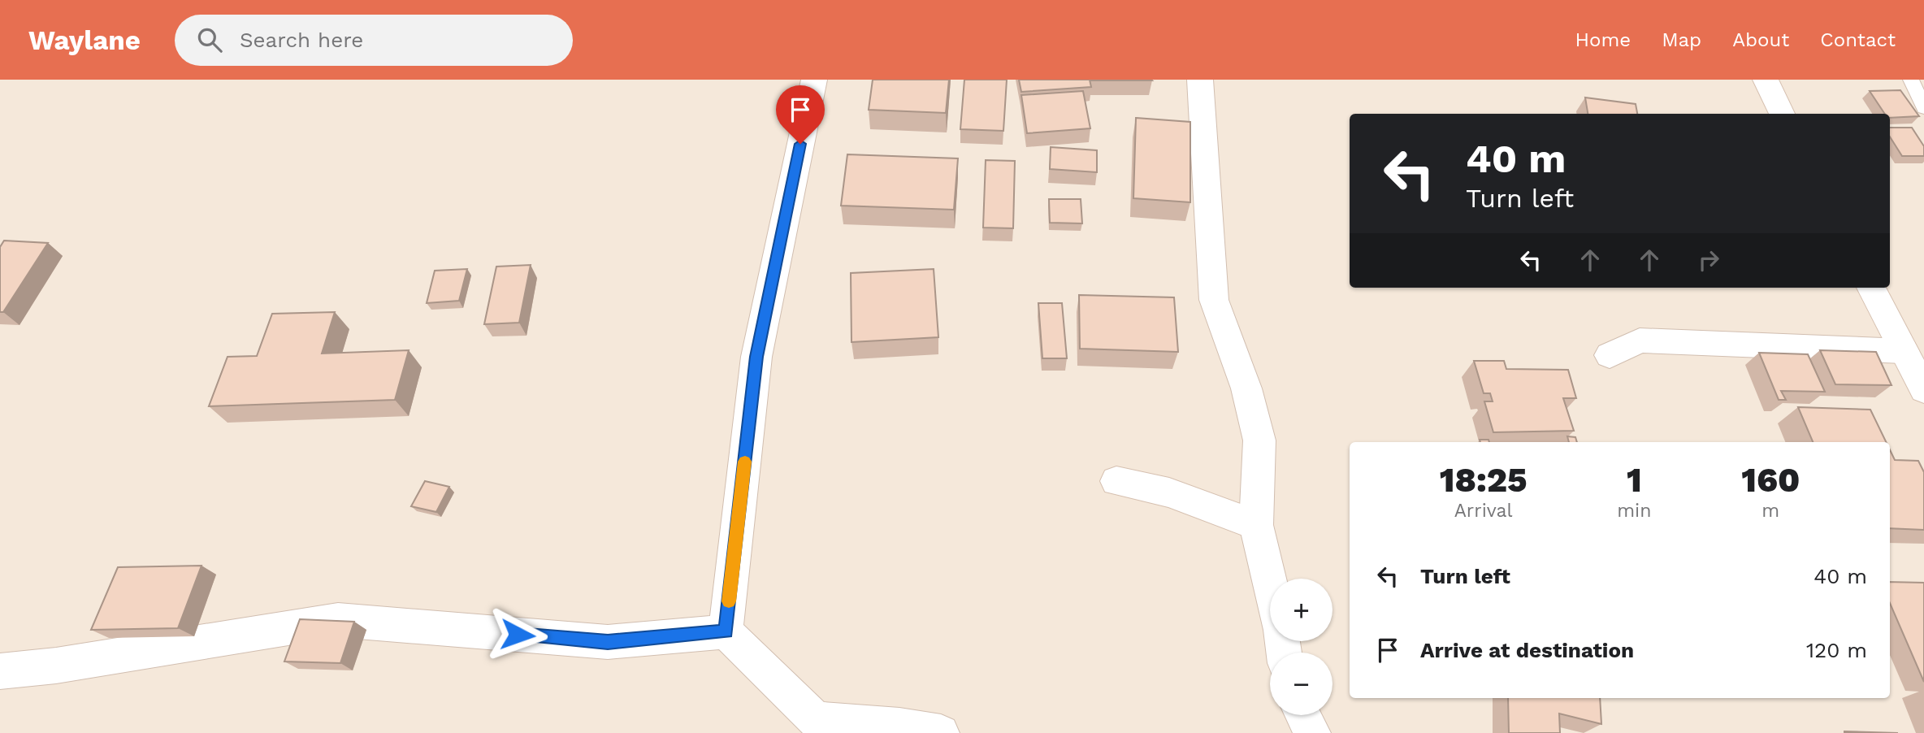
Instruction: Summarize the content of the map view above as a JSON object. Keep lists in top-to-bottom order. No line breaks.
{"page":{"header":"Waylane","search":"Search here","nav":["Home","Map","About","Contact"],"turn":["40 m","Turn left"],"eta":["18:25","Arrival","1","min","160","m"],"list":[{"name":"Turn left","value":"40 m"},{"name":"Arrive at destination","value":"120 m"}],"map_buttons":["+","−"]}}
